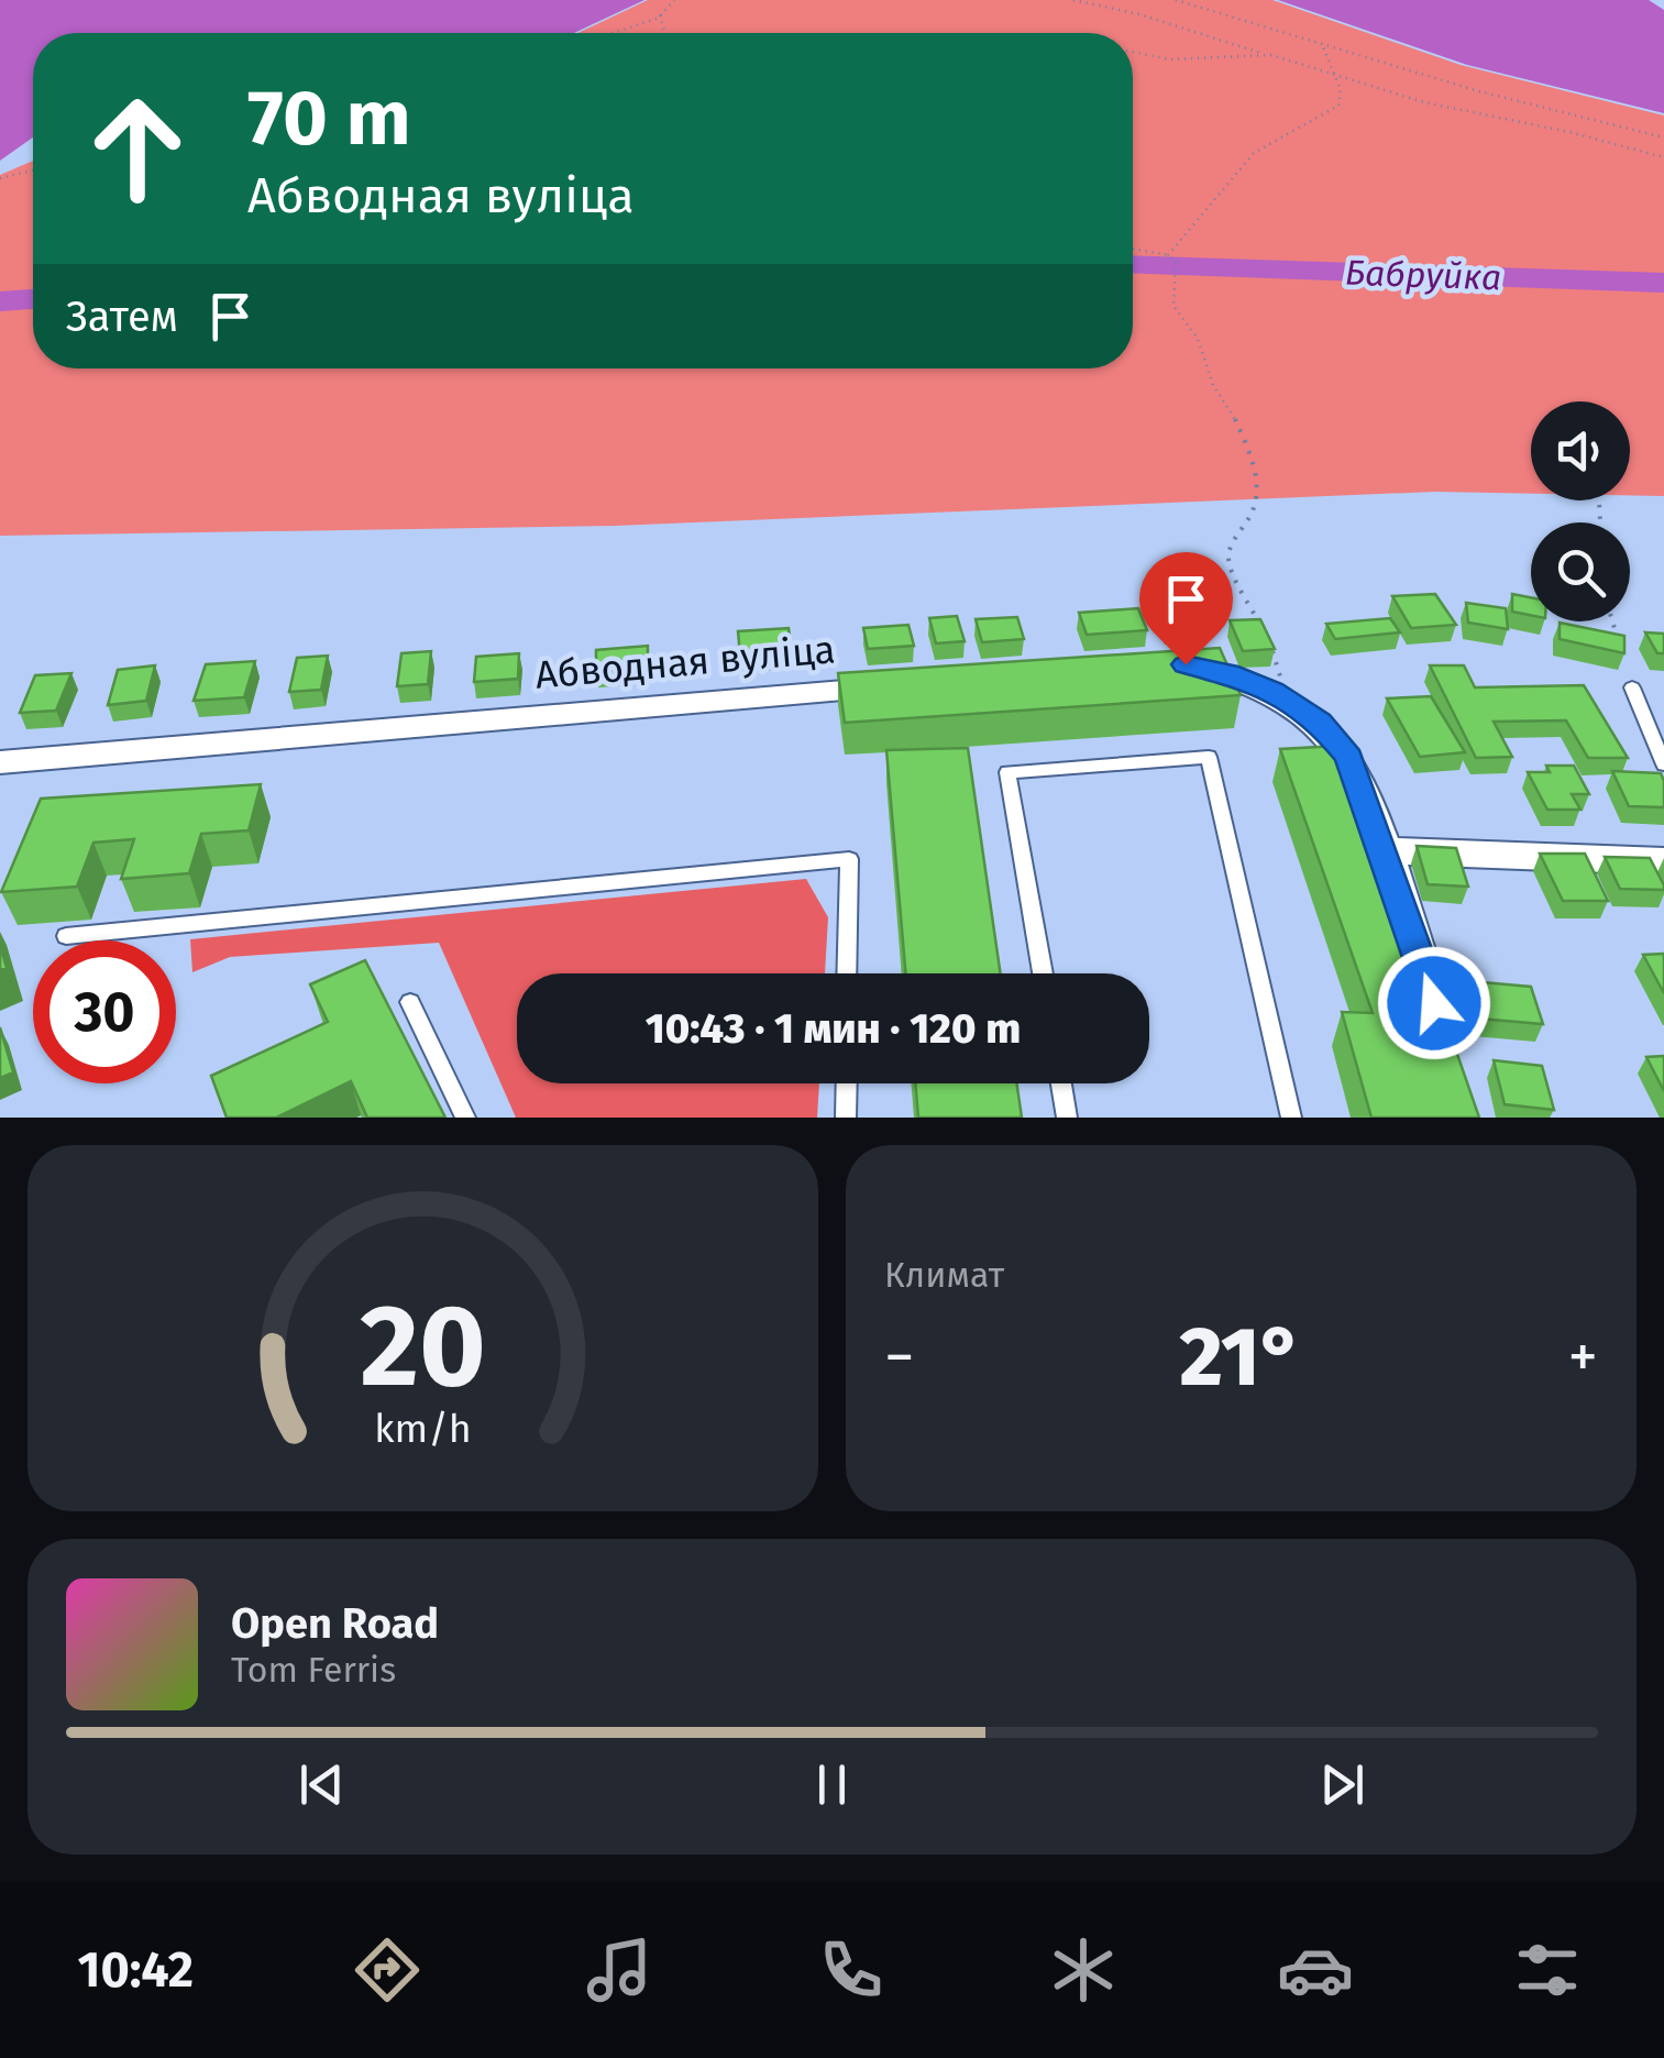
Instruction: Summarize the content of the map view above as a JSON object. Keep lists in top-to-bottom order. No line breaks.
{"streets":{"street":["Абводная вуліца"]},"water":["Бабруйка"],"page":{"turn":["70 m","Абводная вуліца"],"then":"Затем","limit":"30","trip":"10:43 · 1 мин · 120 m","tile":"Климат","heat":["−","21°","+"],"song":["Open Road","Tom Ferris"],"tabs":"10:42","gauge":["20","km/h"]}}
